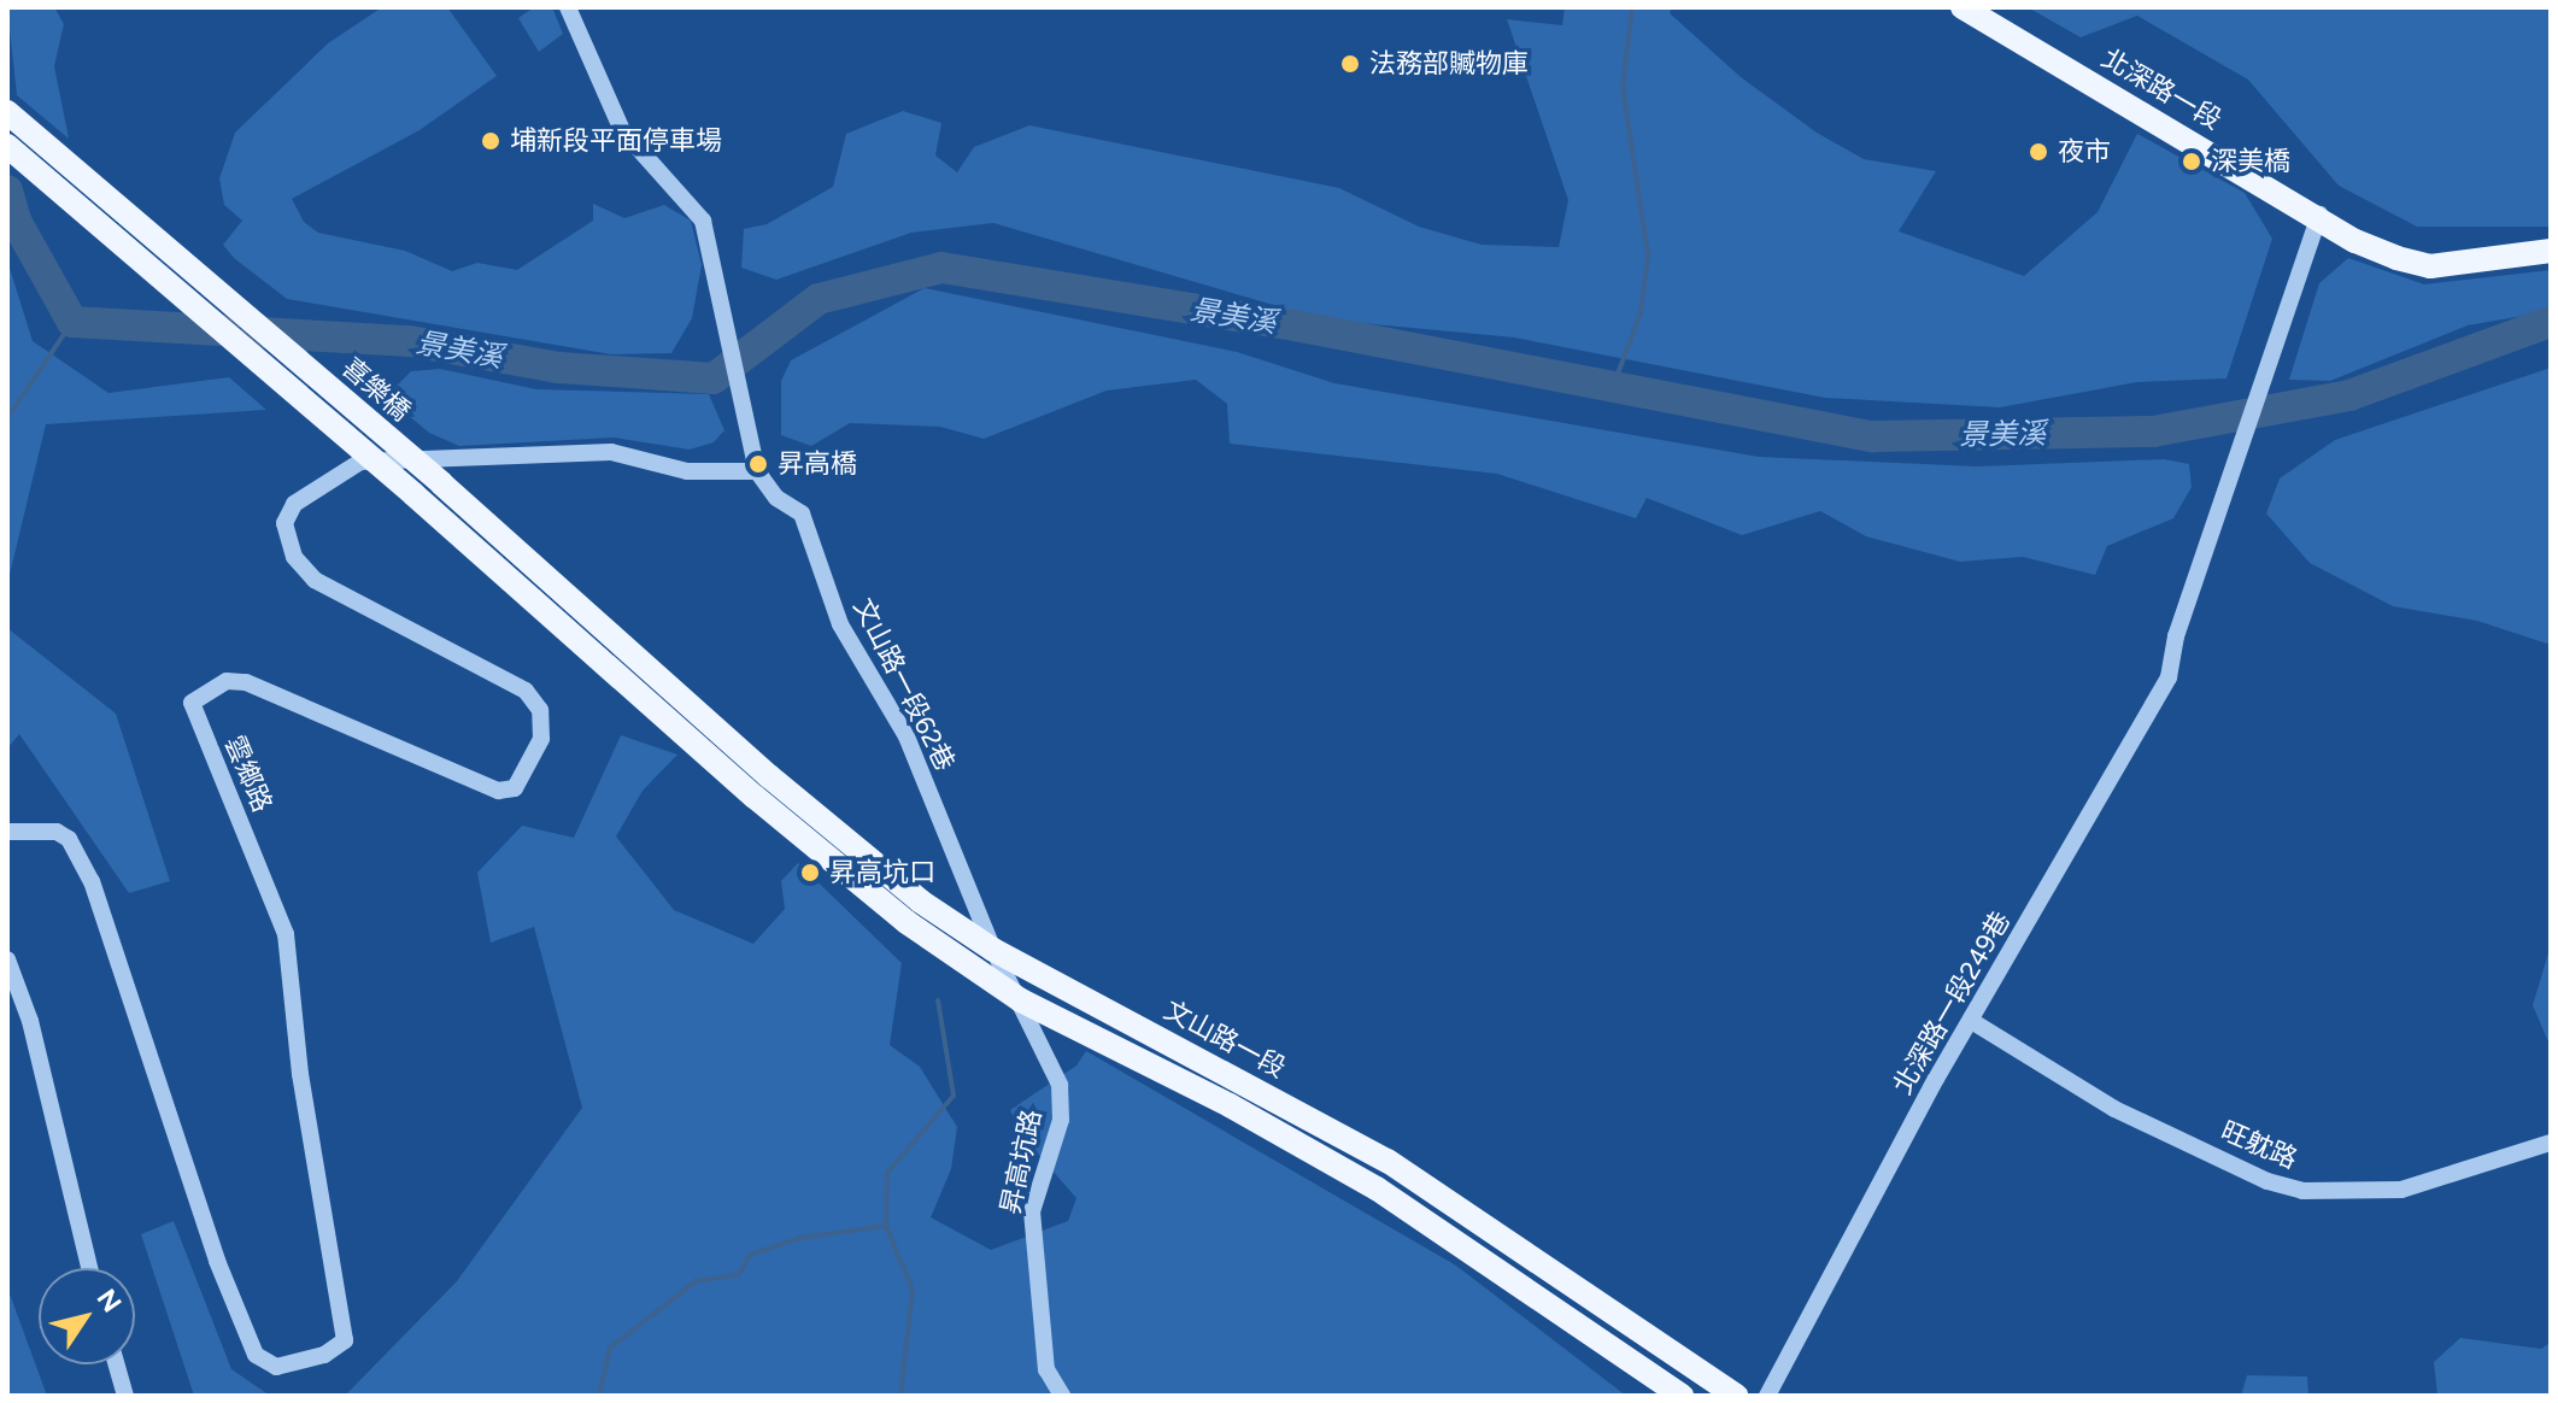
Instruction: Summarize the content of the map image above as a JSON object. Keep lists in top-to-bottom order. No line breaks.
{"streets":{"main road":["北深路一段","喜樂橋","文山路一段"],"street":["文山路一段62巷","雲鄉路","北深路一段249巷","旺躭路","昇高坑路"]},"crossings":[["北深路一段","北深路一段249巷"],["喜樂橋","文山路一段"],["文山路一段62巷","雲鄉路"],["文山路一段62巷","文山路一段"],["文山路一段62巷","昇高坑路"],["北深路一段249巷","旺躭路"],["文山路一段","昇高坑路"]],"water":["景美溪"],"places":["法務部贓物庫","埔新段平面停車場","夜市","深美橋","昇高橋","昇高坑口"],"north":"top right"}
